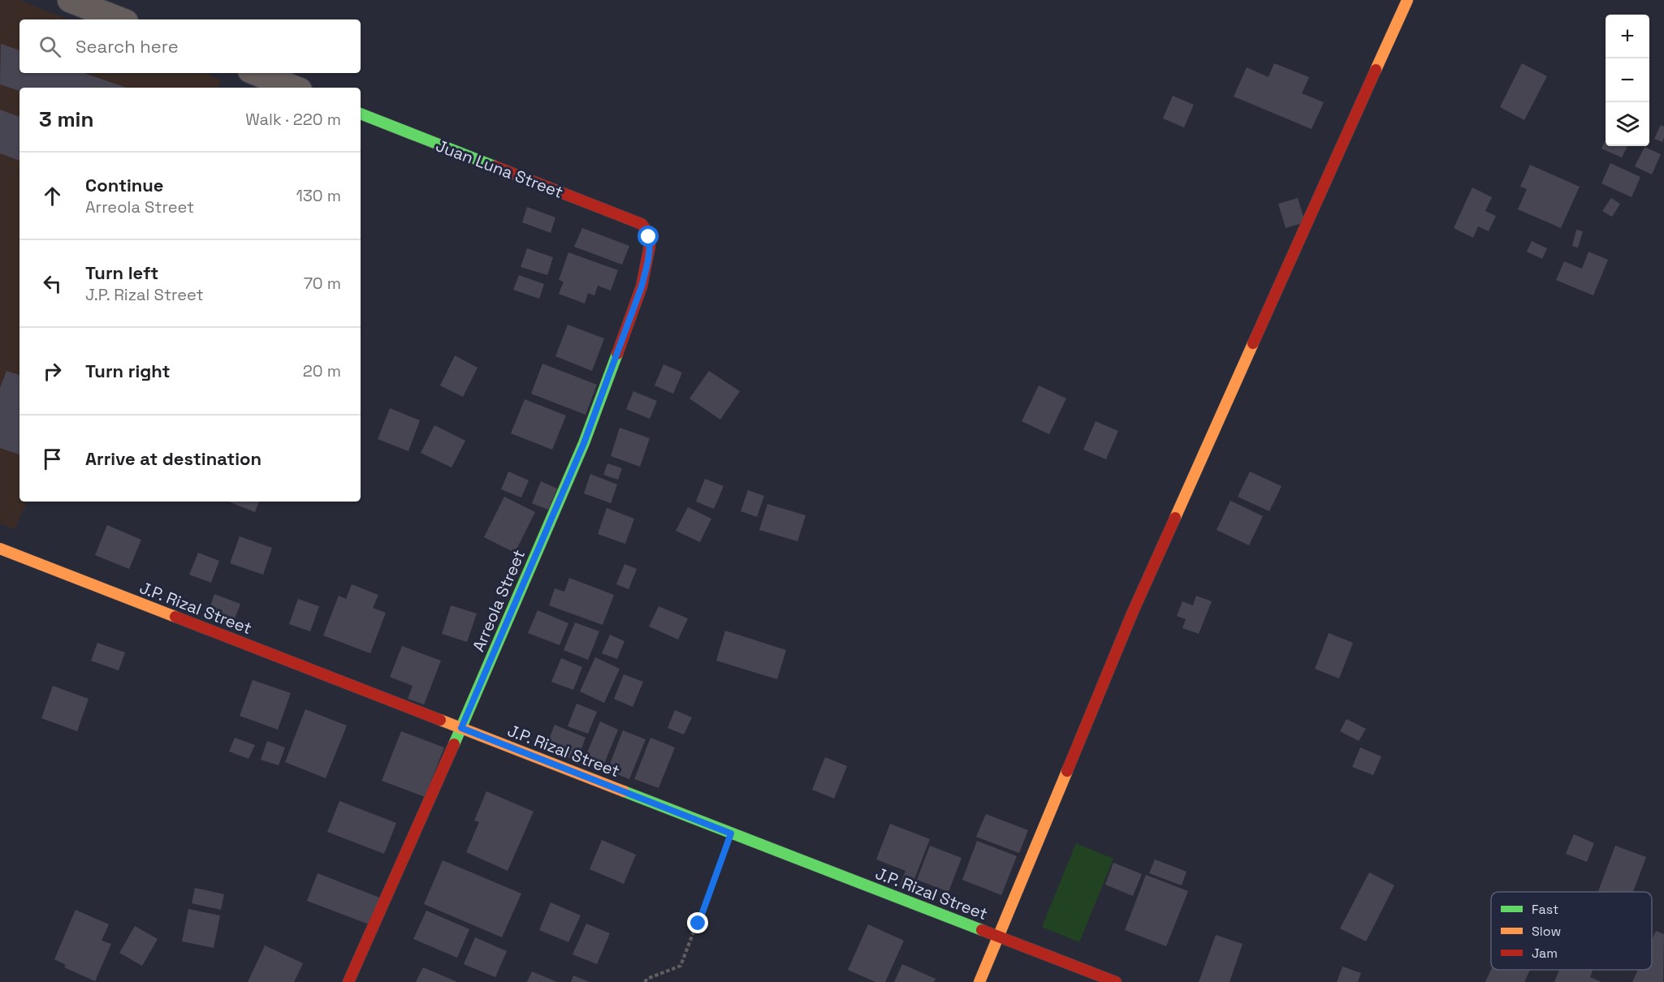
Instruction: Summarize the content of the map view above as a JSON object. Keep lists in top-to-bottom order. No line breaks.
{"streets":{"street":["Juan Luna Street","Arreola Street","J.P. Rizal Street"]},"crossings":[["Juan Luna Street","Arreola Street"],["Arreola Street","J.P. Rizal Street"]],"legend":["Fast","Slow","Jam"],"page":{"map_buttons":["+","−"],"search":"Search here","heading":["3 min","Walk · 220 m"],"list":[["Continue","Arreola Street","130 m"],["Turn left","J.P. Rizal Street","70 m"],["Turn right","20 m"],"Arrive at destination"]}}
